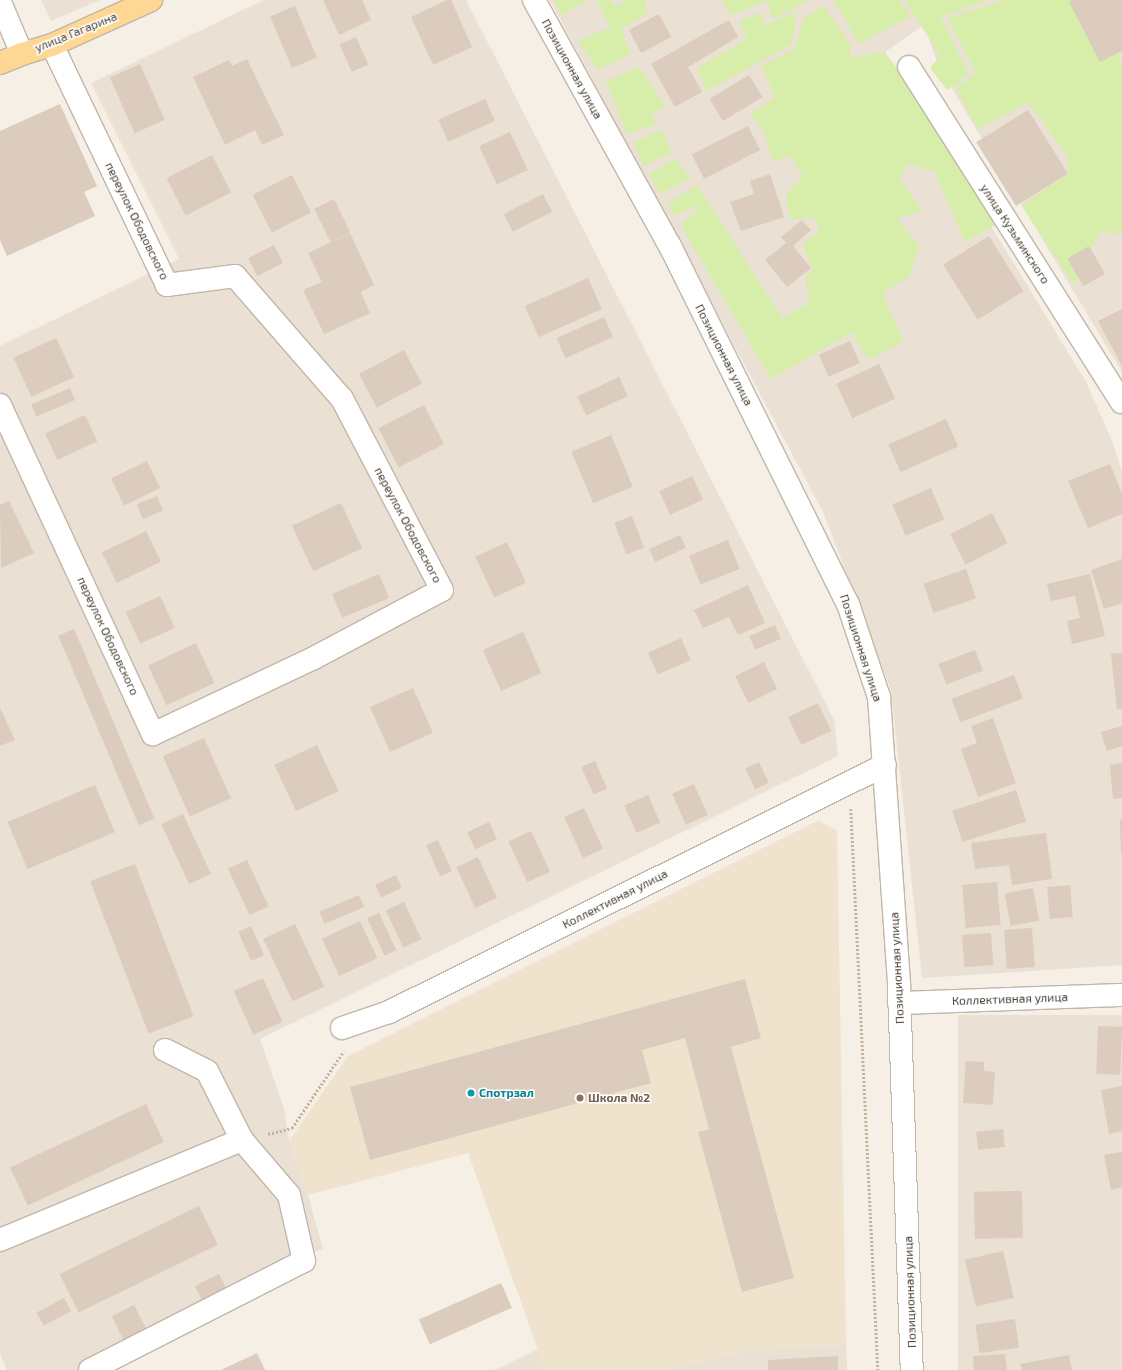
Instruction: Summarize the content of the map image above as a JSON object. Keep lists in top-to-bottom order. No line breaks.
{"streets":{"main road":["улица Гагарина"],"street":["Позиционная улица","переулок Ободовского","улица Кузьминского","Коллективная улица"]},"crossings":[["улица Гагарина","переулок Ободовского"],["Позиционная улица","Коллективная улица"]],"places":["Спотрзал","Школа №2"]}
